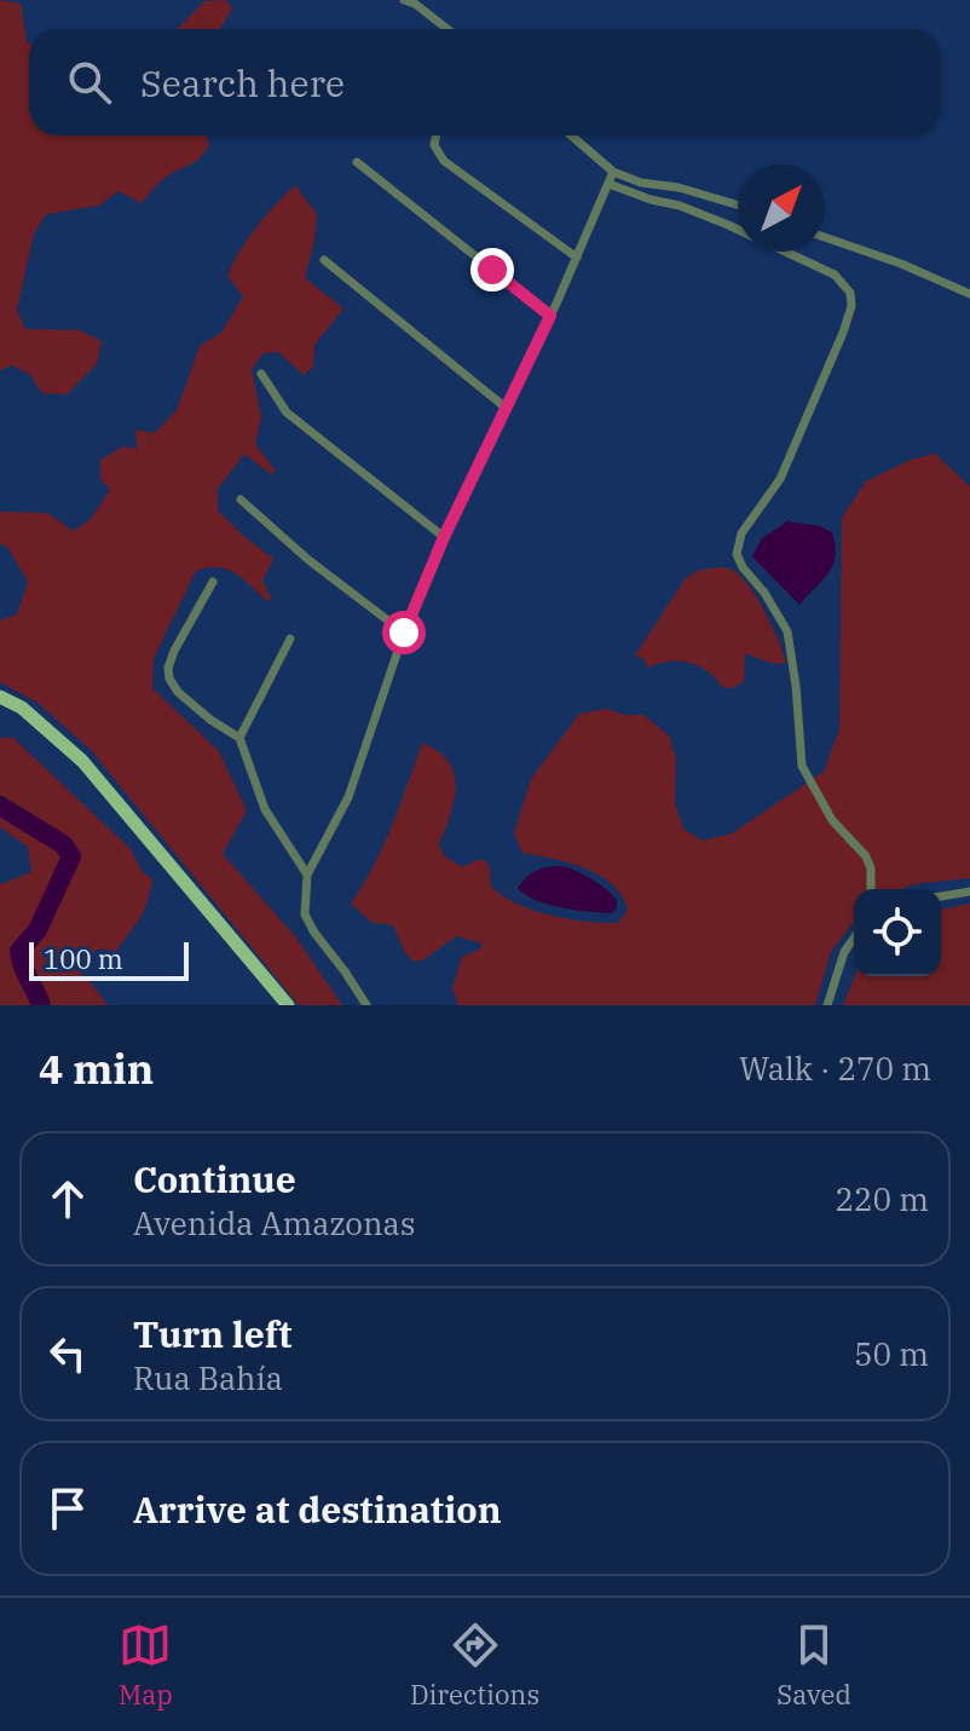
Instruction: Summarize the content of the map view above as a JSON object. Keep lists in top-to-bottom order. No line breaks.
{"scale_bar":"100 m","north":"top right","page":{"search":"Search here","scale":"100 m","heading":["4 min","Walk · 270 m"],"list":[["Continue","Avenida Amazonas","220 m"],["Turn left","Rua Bahía","50 m"],"Arrive at destination"],"nav":["Map","Directions","Saved"]}}
